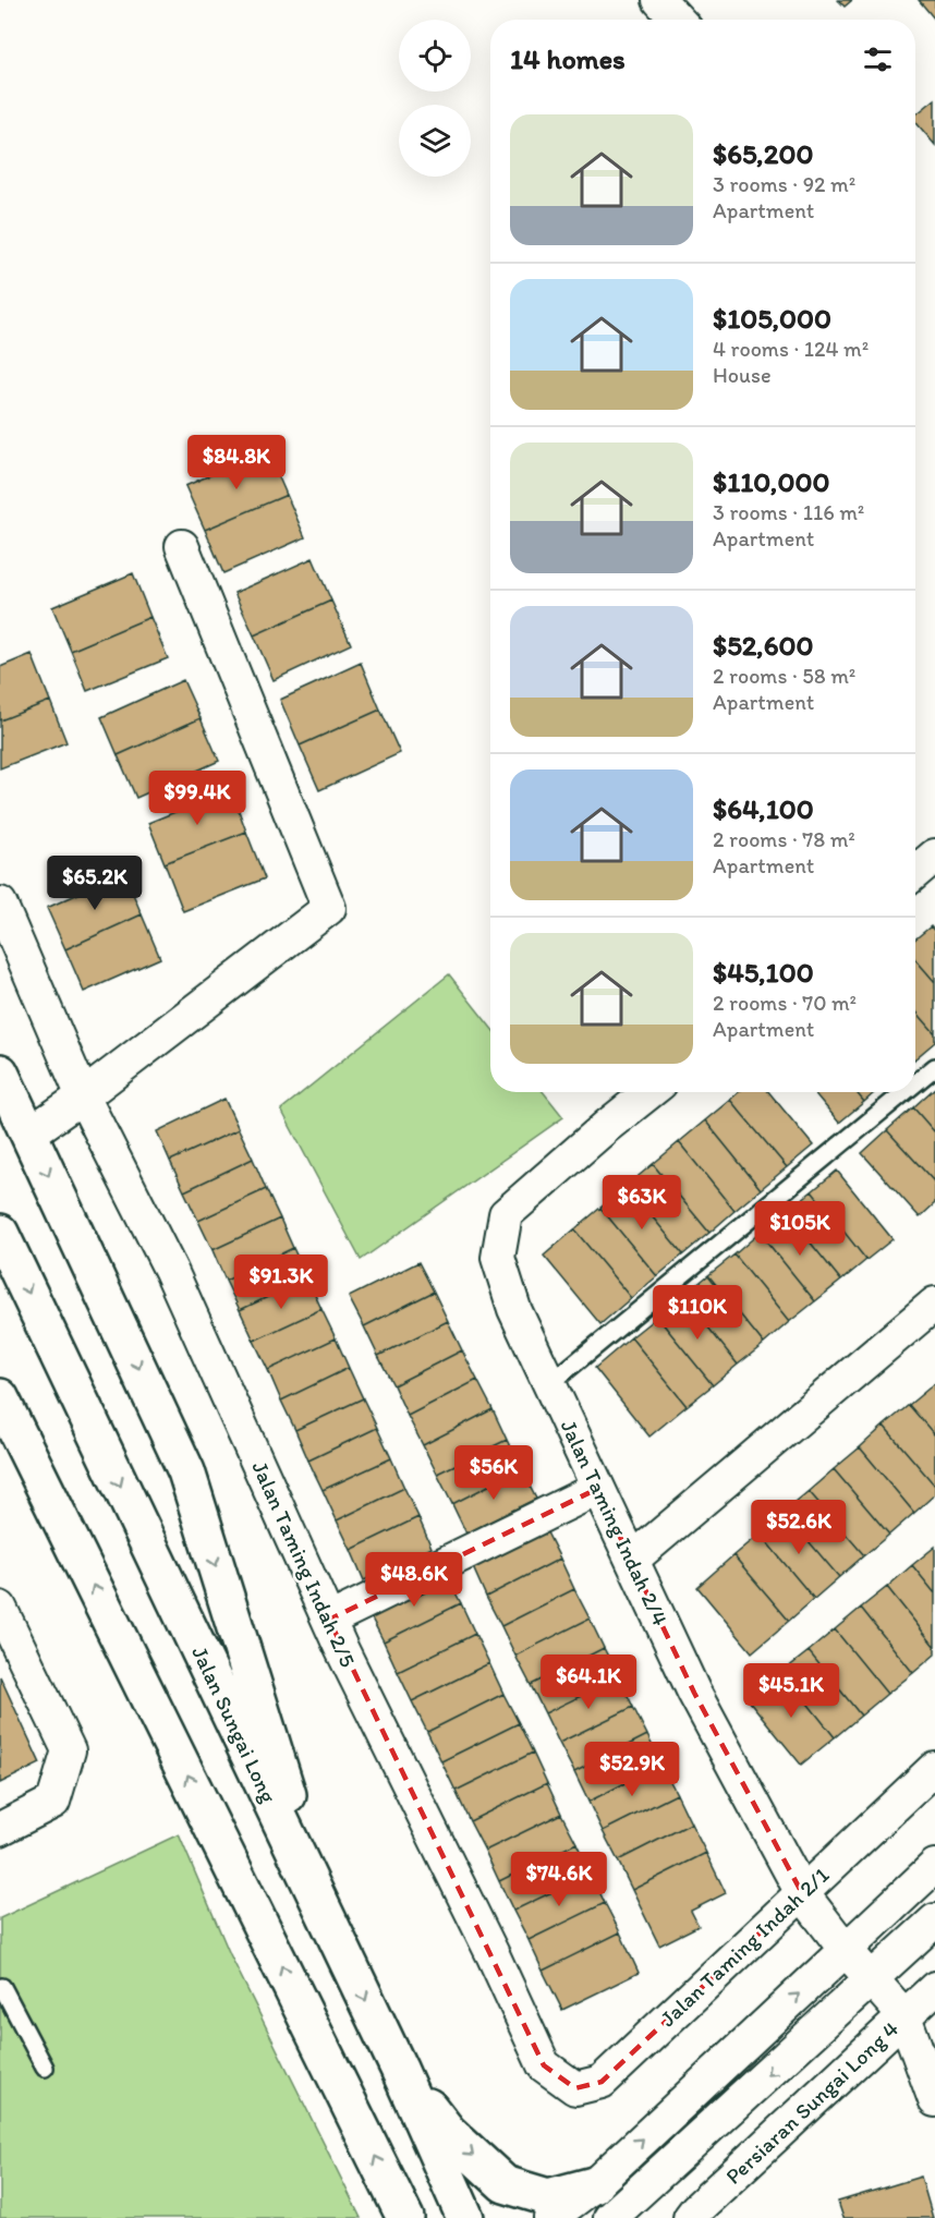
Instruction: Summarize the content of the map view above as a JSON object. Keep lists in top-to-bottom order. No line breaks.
{"streets":{"street":["Jalan Taming Indah 2/4","Jalan Taming Indah 2/5","Jalan Sungai Long","Jalan Taming Indah 2/1","Persiaran Sungai Long 4"]},"crossings":[["Jalan Taming Indah 2/4","Jalan Taming Indah 2/1"],["Jalan Taming Indah 2/4","Persiaran Sungai Long 4"],["Jalan Taming Indah 2/5","Jalan Taming Indah 2/1"]],"page":{"heading":"14 homes","list":[{"name":"$65,200","note":"3 rooms · 92 m² · Apartment"},{"name":"$105,000","note":"4 rooms · 124 m² · House"},{"name":"$110,000","note":"3 rooms · 116 m² · Apartment"},{"name":"$52,600","note":"2 rooms · 58 m² · Apartment"},{"name":"$64,100","note":"2 rooms · 78 m² · Apartment"},{"name":"$45,100","note":"2 rooms · 70 m² · Apartment"}],"price":["$84.8K","$99.4K","$65.2K","$63K","$105K","$91.3K","$110K","$56K","$52.6K","$48.6K","$64.1K","$45.1K","$52.9K","$74.6K"]}}
